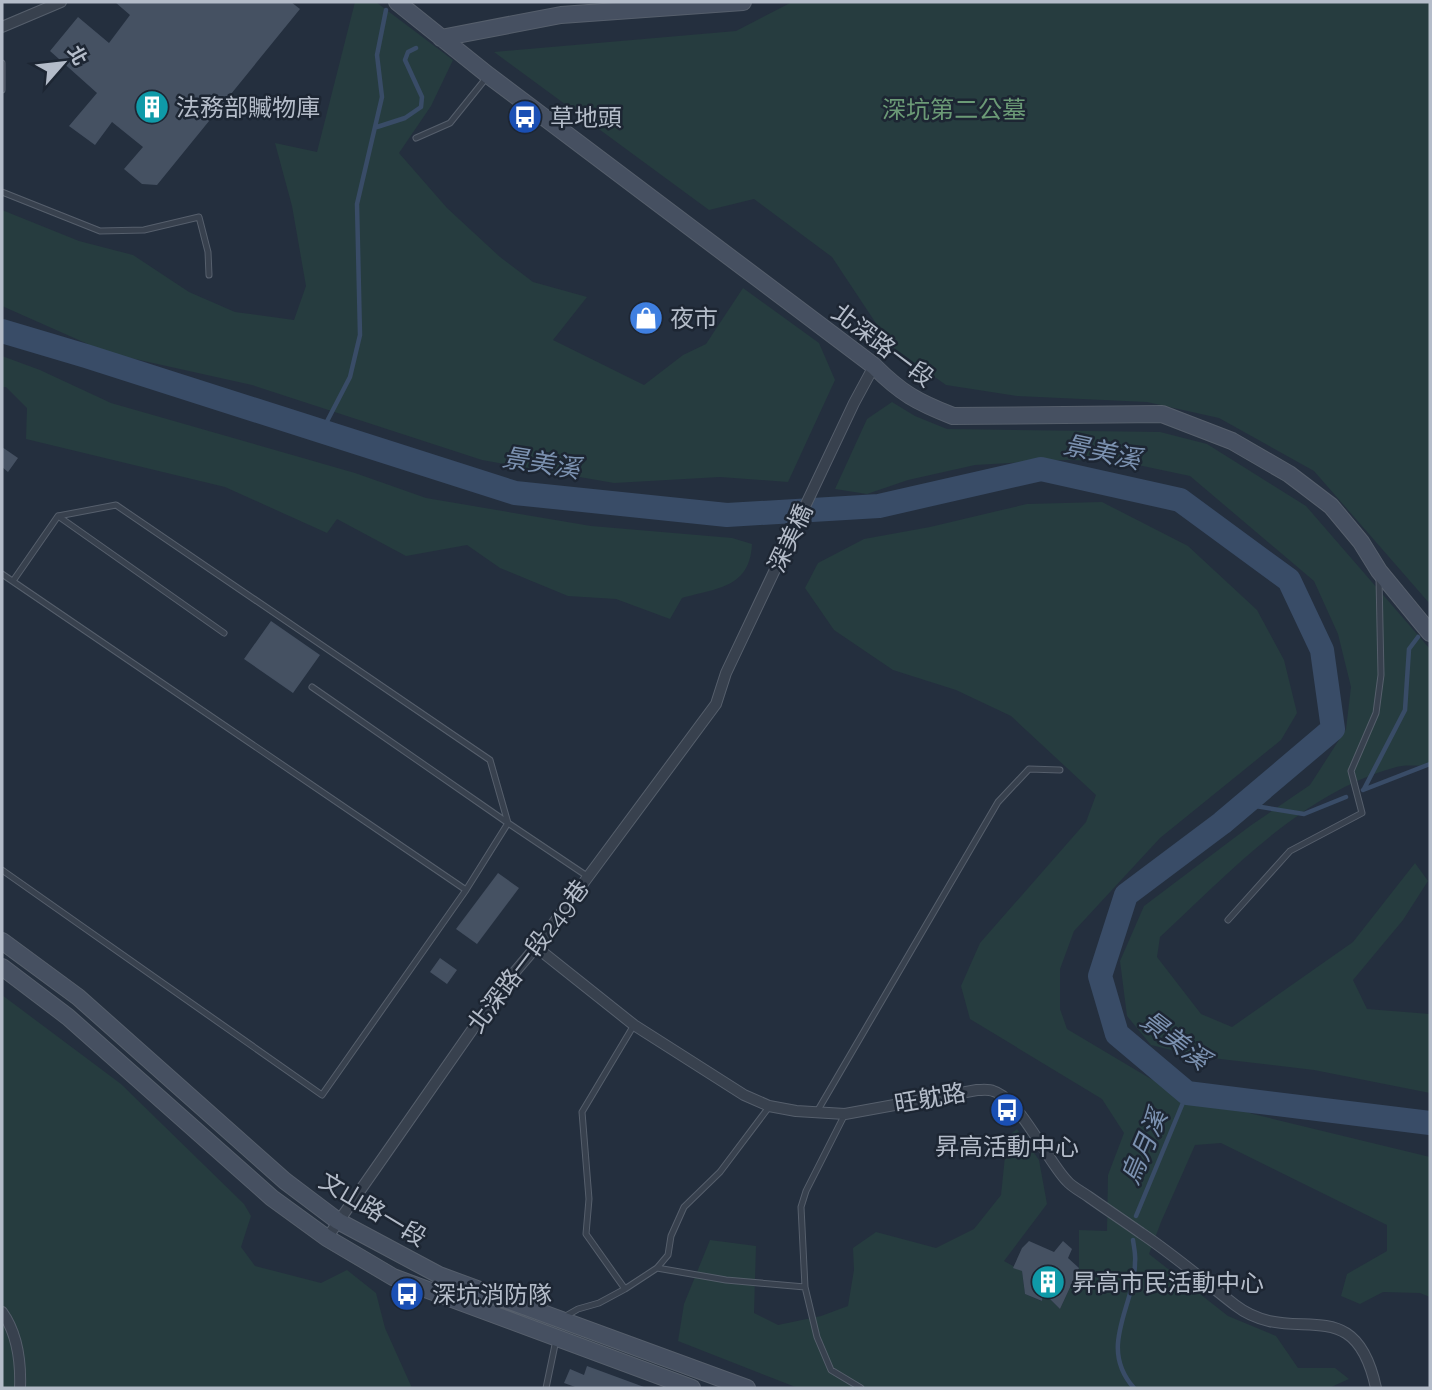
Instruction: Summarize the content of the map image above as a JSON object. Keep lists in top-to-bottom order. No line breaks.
{"streets":{"main road":["北深路一段","文山路一段"],"street":["深美橋","北深路一段249巷","旺躭路"]},"crossings":[["北深路一段","深美橋"],["深美橋","北深路一段249巷"],["北深路一段249巷","旺躭路"],["北深路一段249巷","文山路一段"]],"water":["景美溪","烏月溪"],"parks":["深坑第二公墓"],"places":{"building":["法務部贓物庫","昇高市民活動中心"],"bus stop":["草地頭","昇高活動中心","深坑消防隊"],"shop":["夜市"]},"north":"top right"}
